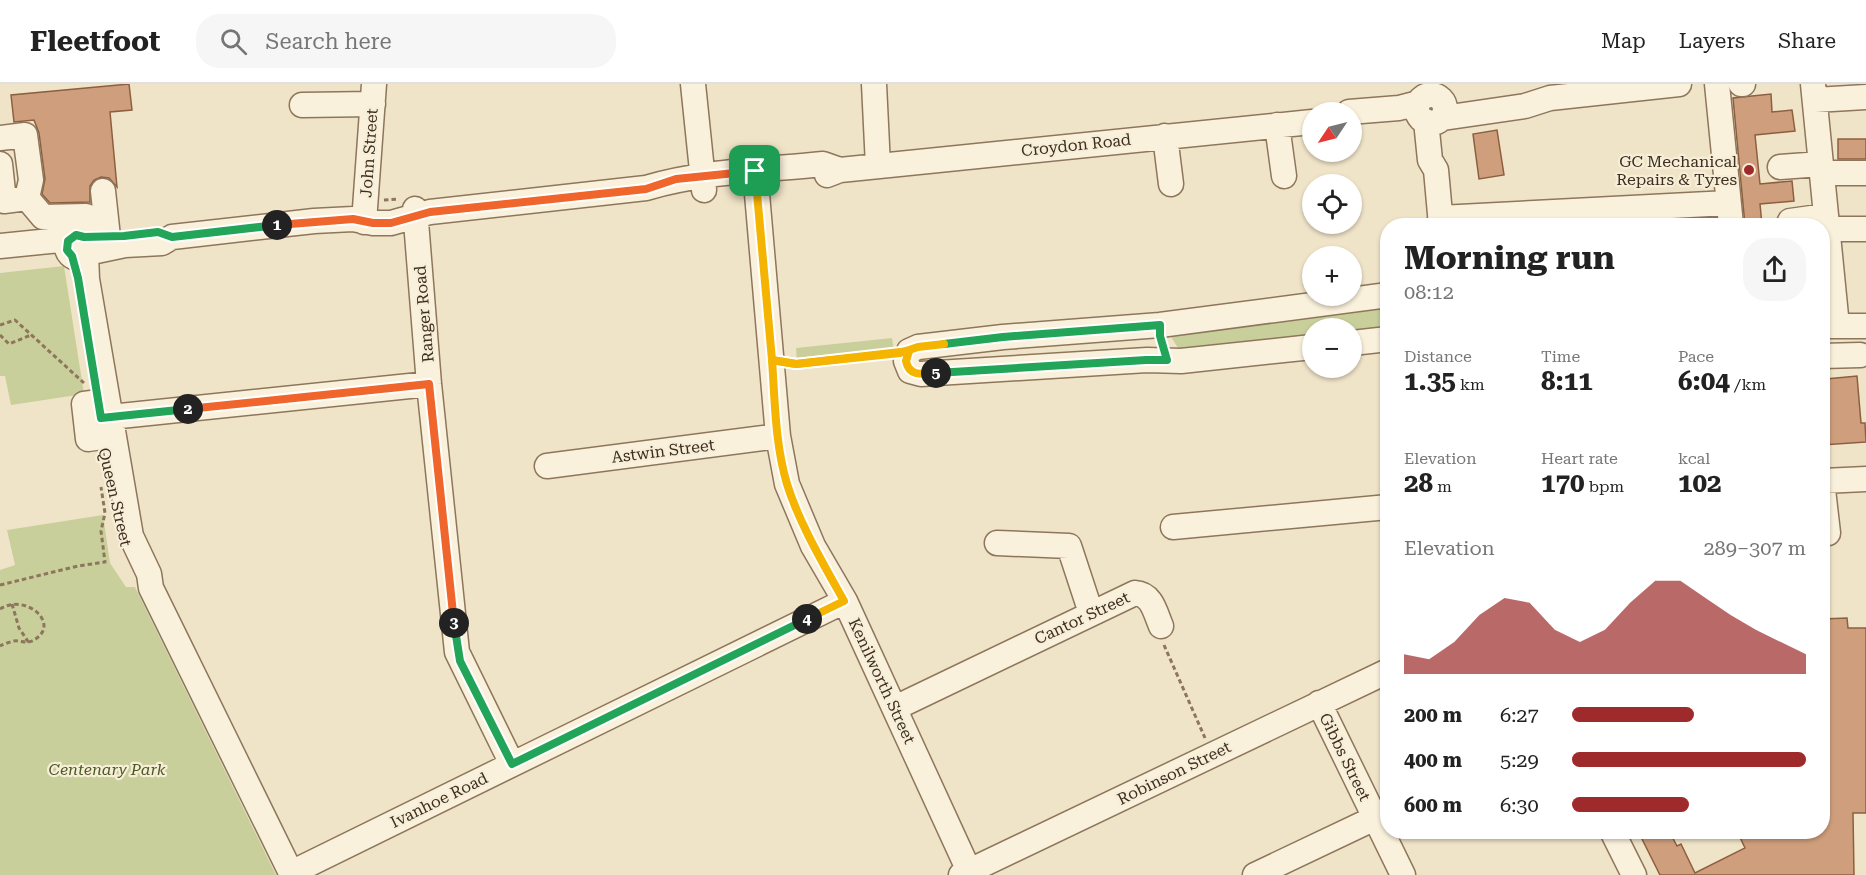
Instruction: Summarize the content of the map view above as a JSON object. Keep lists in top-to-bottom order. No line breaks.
{"streets":{"street":["Croydon Road","John Street","Ranger Road","Astwin Street","Queen Street","Cantor Street","Kenilworth Street","Gibbs Street","Robinson Street","Ivanhoe Road"]},"crossings":[["Croydon Road","John Street"],["Croydon Road","Ranger Road"],["Croydon Road","Queen Street"],["Croydon Road","Kenilworth Street"],["Ranger Road","Ivanhoe Road"],["Astwin Street","Kenilworth Street"],["Queen Street","Ivanhoe Road"],["Cantor Street","Kenilworth Street"],["Kenilworth Street","Robinson Street"],["Kenilworth Street","Ivanhoe Road"],["Gibbs Street","Robinson Street"]],"parks":["Centenary Park"],"places":["GC Mechanical Repairs & Tyres"],"north":"bottom left","page":{"header":"Fleetfoot","search":"Search here","nav":["Map","Layers","Share"],"map_buttons":["+","−"],"pins":["1","5","2","4","3"],"heading":["Morning run","08:12"],"stats":[["Distance","1.35 km"],["Time","8:11"],["Pace","6:04 /km"],["Elevation","28 m"],["Heart rate","170 bpm"],["kcal","102"]],"chart":["Elevation","289–307 m"],"list":[{"name":"200 m","note":"6:27"},{"name":"400 m","note":"5:29"},{"name":"600 m","note":"6:30"}]}}
